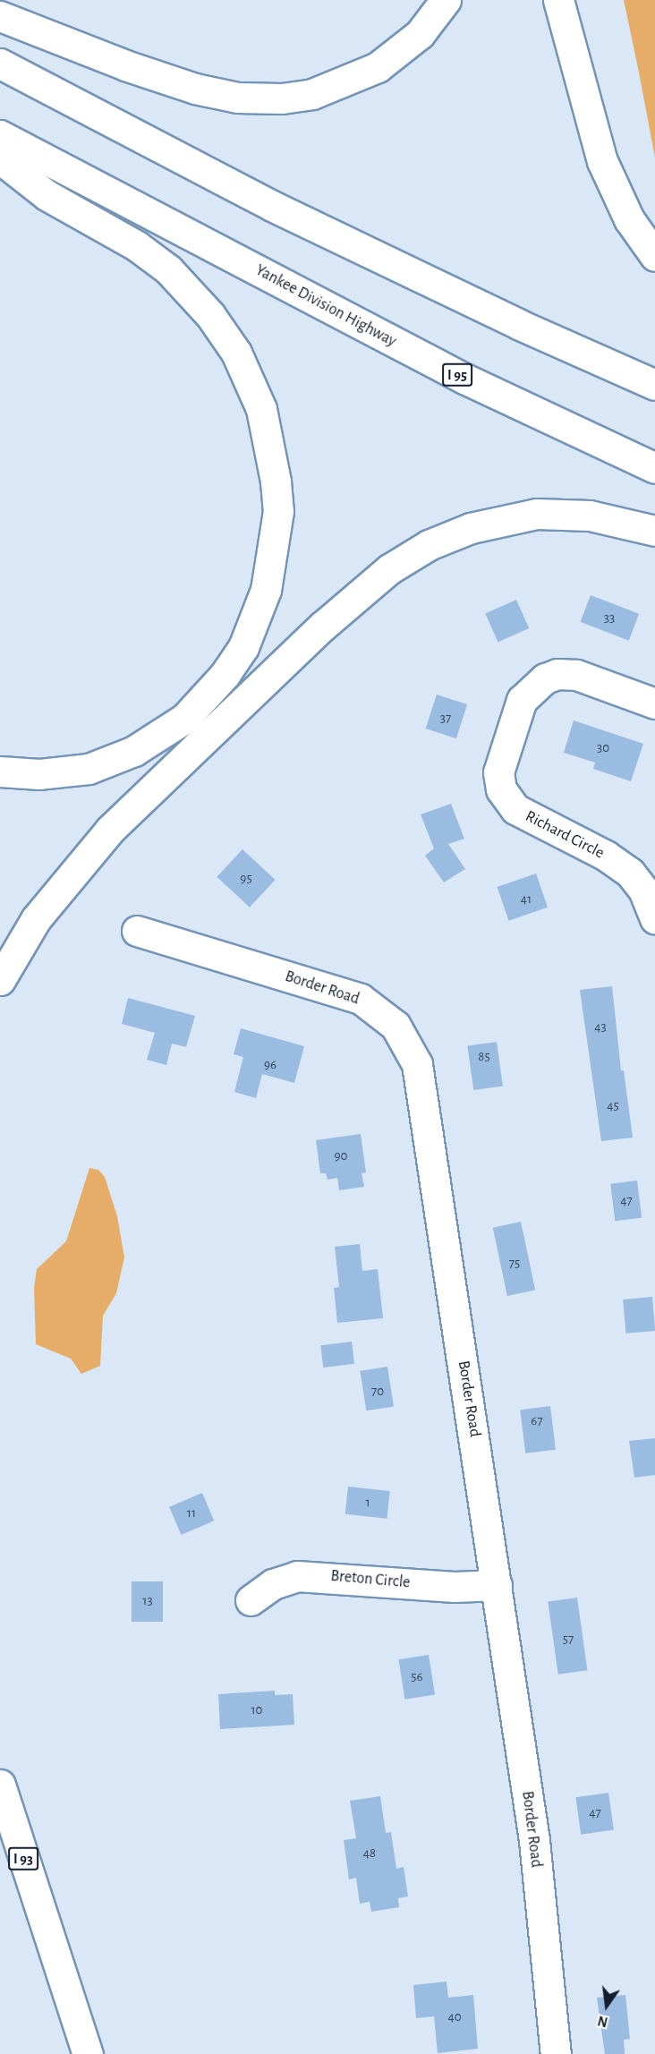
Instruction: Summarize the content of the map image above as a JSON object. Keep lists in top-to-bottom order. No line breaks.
{"streets":{"main road":["Yankee Division Highway","I 95","Richard Circle","Border Road","Breton Circle","I 93"]},"crossings":[["Border Road","Breton Circle"]],"house_numbers":["33","37","30","95","41","43","85","96","45","90","47","75","70","67","1","11","13","57","56","10","47","48","40"],"north":"bottom"}
